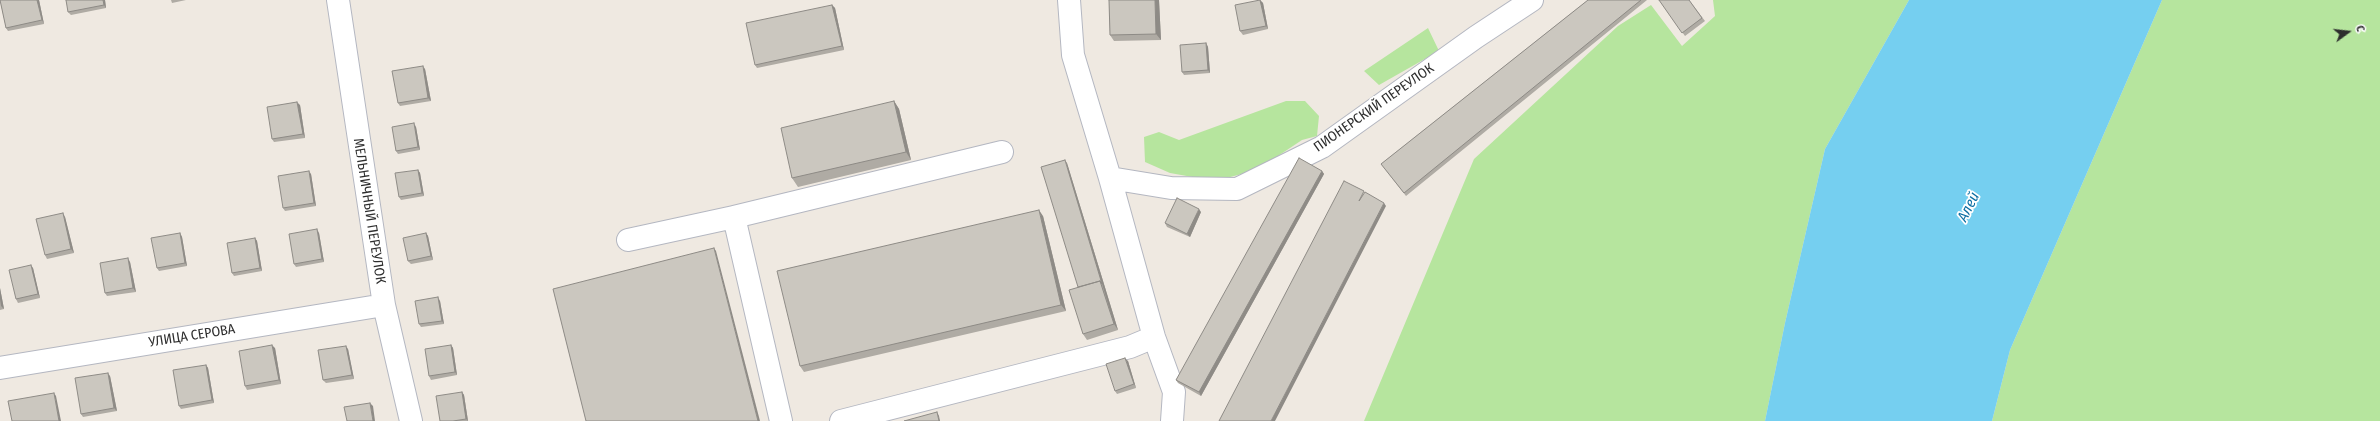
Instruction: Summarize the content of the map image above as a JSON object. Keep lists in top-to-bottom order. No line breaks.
{"streets":{"street":["ПИОНЕРСКИЙ ПЕРЕУЛОК","МЕЛЬНИЧНЫЙ ПЕРЕУЛОК","УЛИЦА СЕРОВА"]},"crossings":[["МЕЛЬНИЧНЫЙ ПЕРЕУЛОК","УЛИЦА СЕРОВА"]],"water":["Алей"],"north":"right"}
